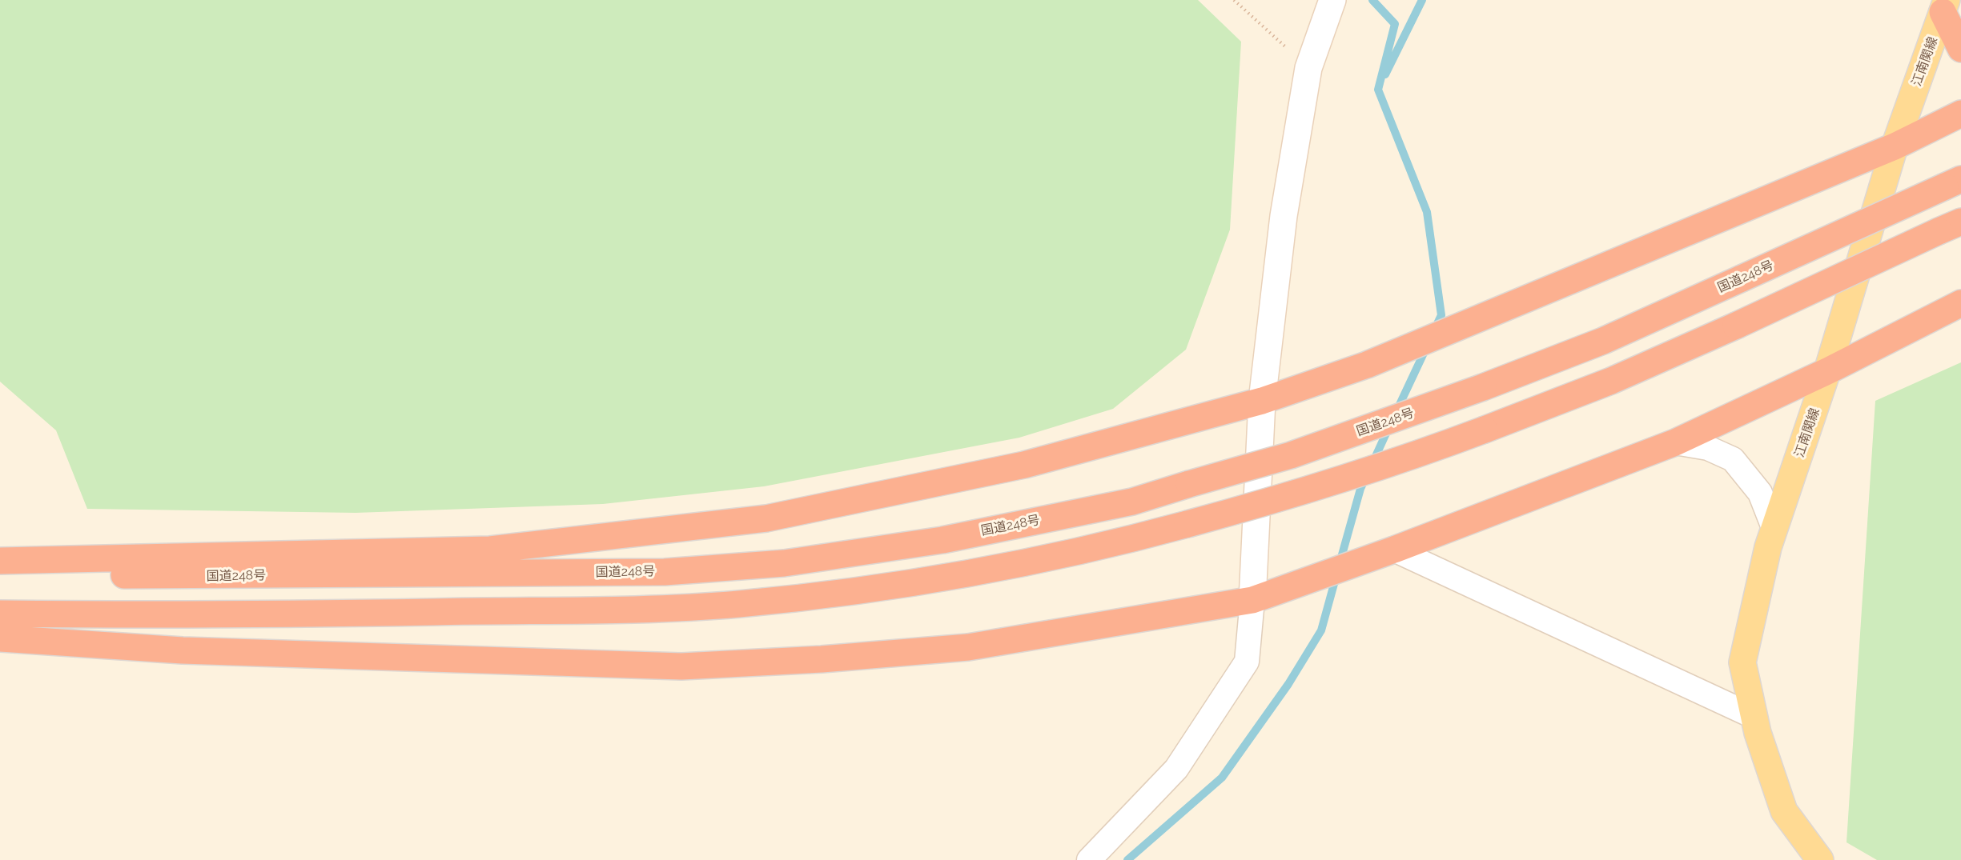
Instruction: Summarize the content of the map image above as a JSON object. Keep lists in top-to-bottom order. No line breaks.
{"streets":{"highway":["国道248号"],"main road":["江南関線"]}}
